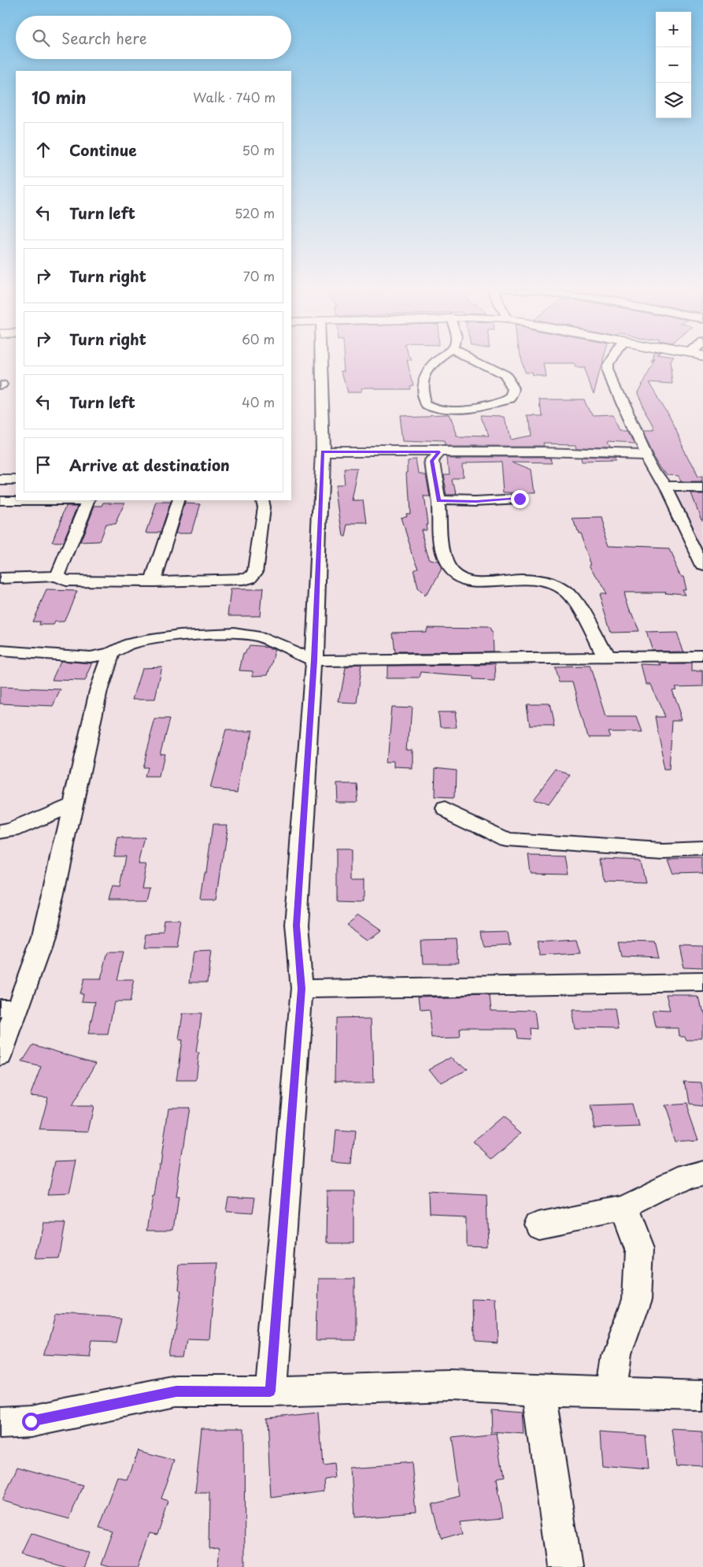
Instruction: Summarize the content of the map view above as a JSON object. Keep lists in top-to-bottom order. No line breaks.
{"page":{"map_buttons":["+","−"],"search":"Search here","heading":["10 min","Walk · 740 m"],"list":[["Continue","50 m"],["Turn left","520 m"],["Turn right","70 m"],["Turn right","60 m"],["Turn left","40 m"],"Arrive at destination"]}}
